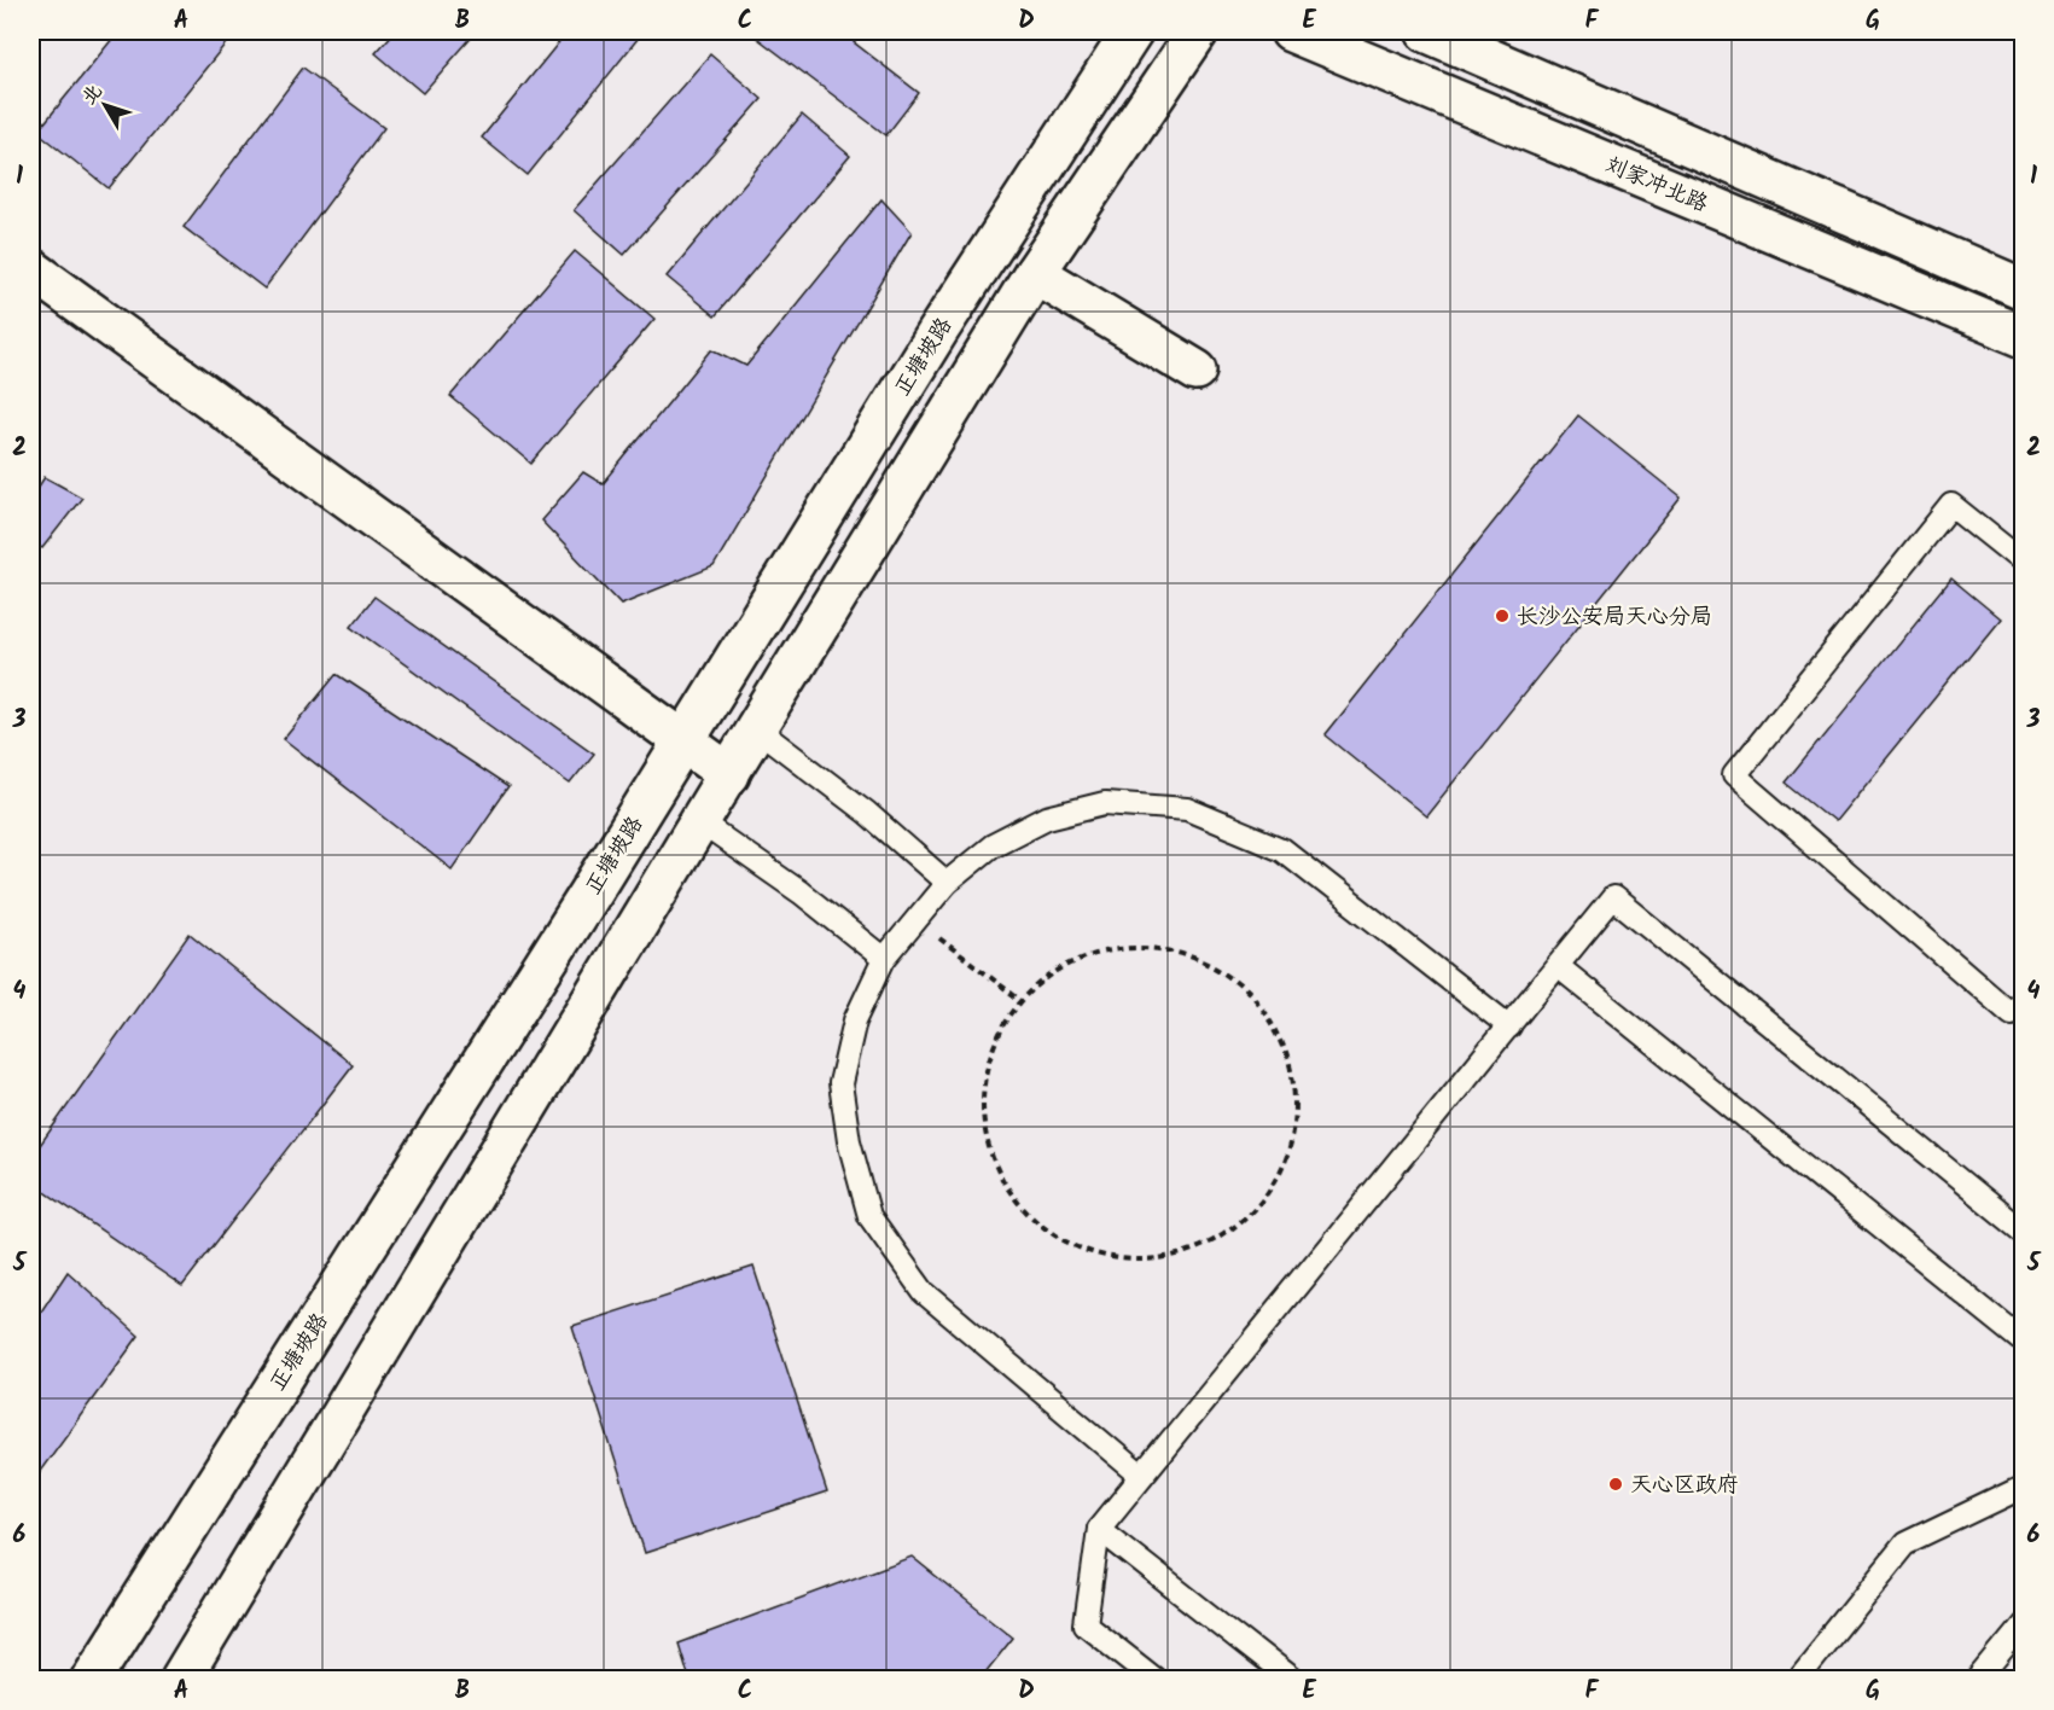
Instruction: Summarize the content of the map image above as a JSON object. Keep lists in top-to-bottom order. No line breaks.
{"streets":{"street":["刘家冲北路","正塘坡路"]},"places":["长沙公安局天心分局","天心区政府"],"north":"top left","grid":{"columns":["A","B","C","D","E","F","G"],"rows":["1","2","3","4","5","6"]}}
